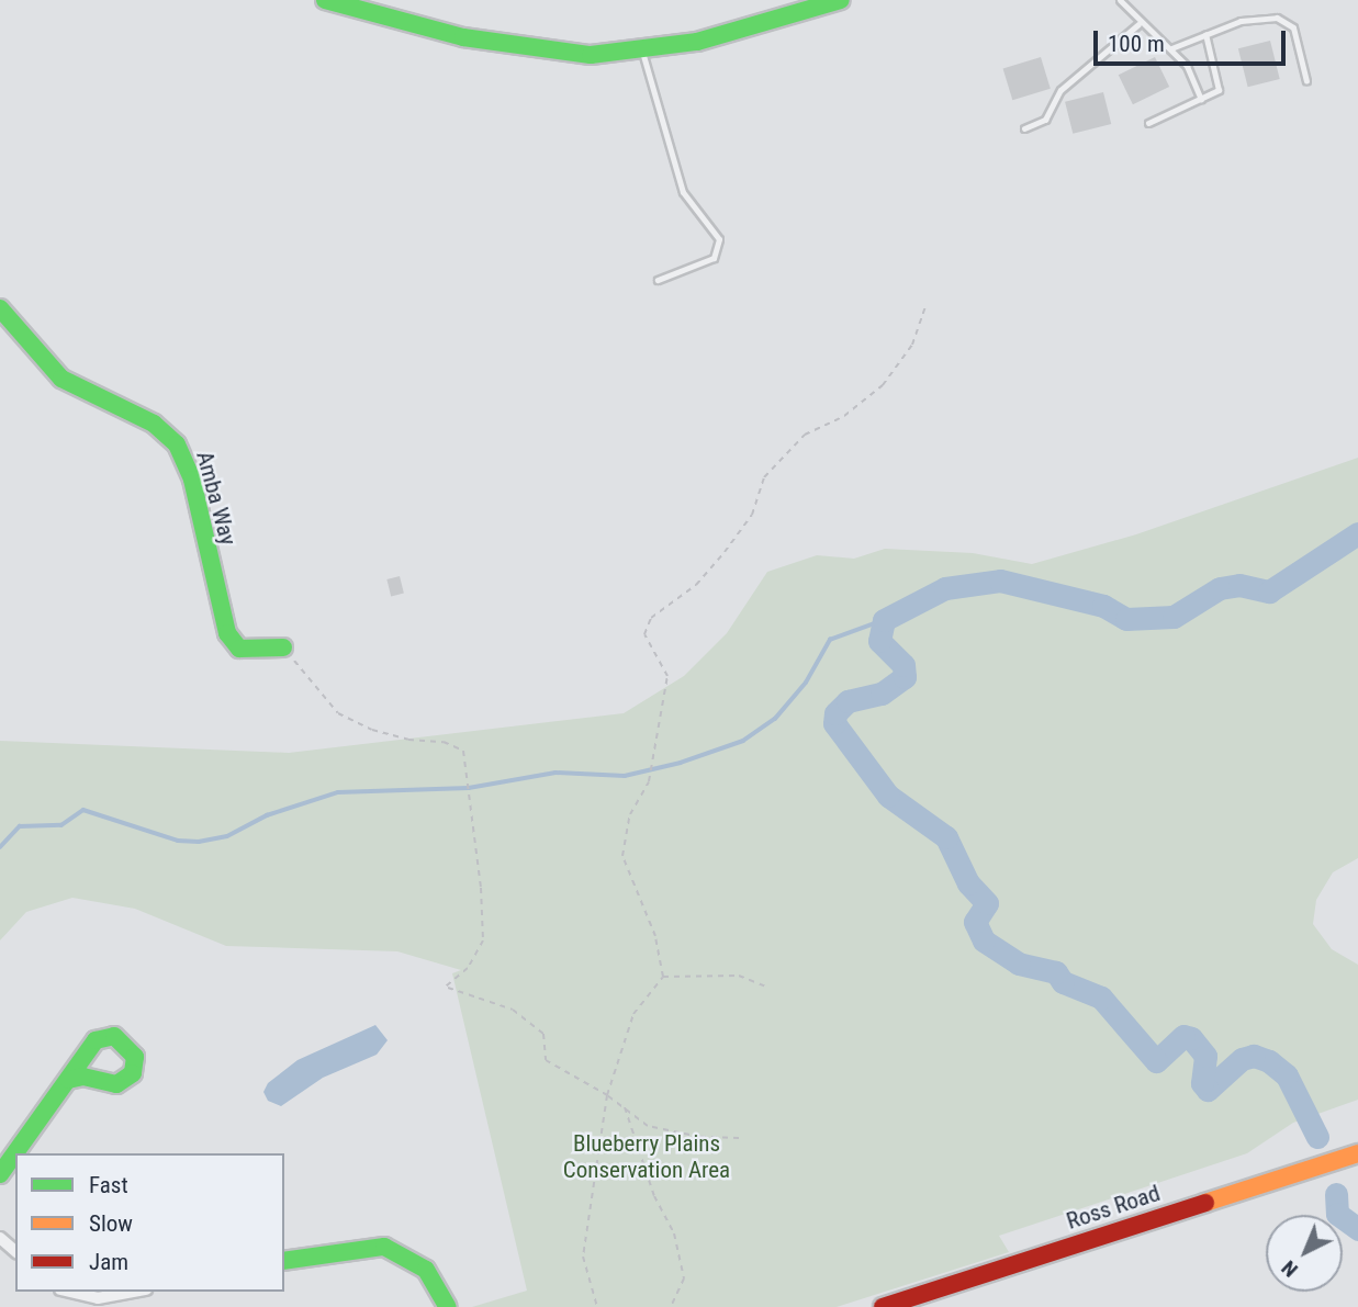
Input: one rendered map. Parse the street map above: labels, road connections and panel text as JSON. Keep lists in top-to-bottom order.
{
  "streets": {
    "street": ["Amba Way", "Ross Road"]
  },
  "parks": ["Blueberry Plains Conservation Area"],
  "legend": ["Fast", "Slow", "Jam"],
  "scale_bar": "100 m",
  "north": "bottom left"
}
